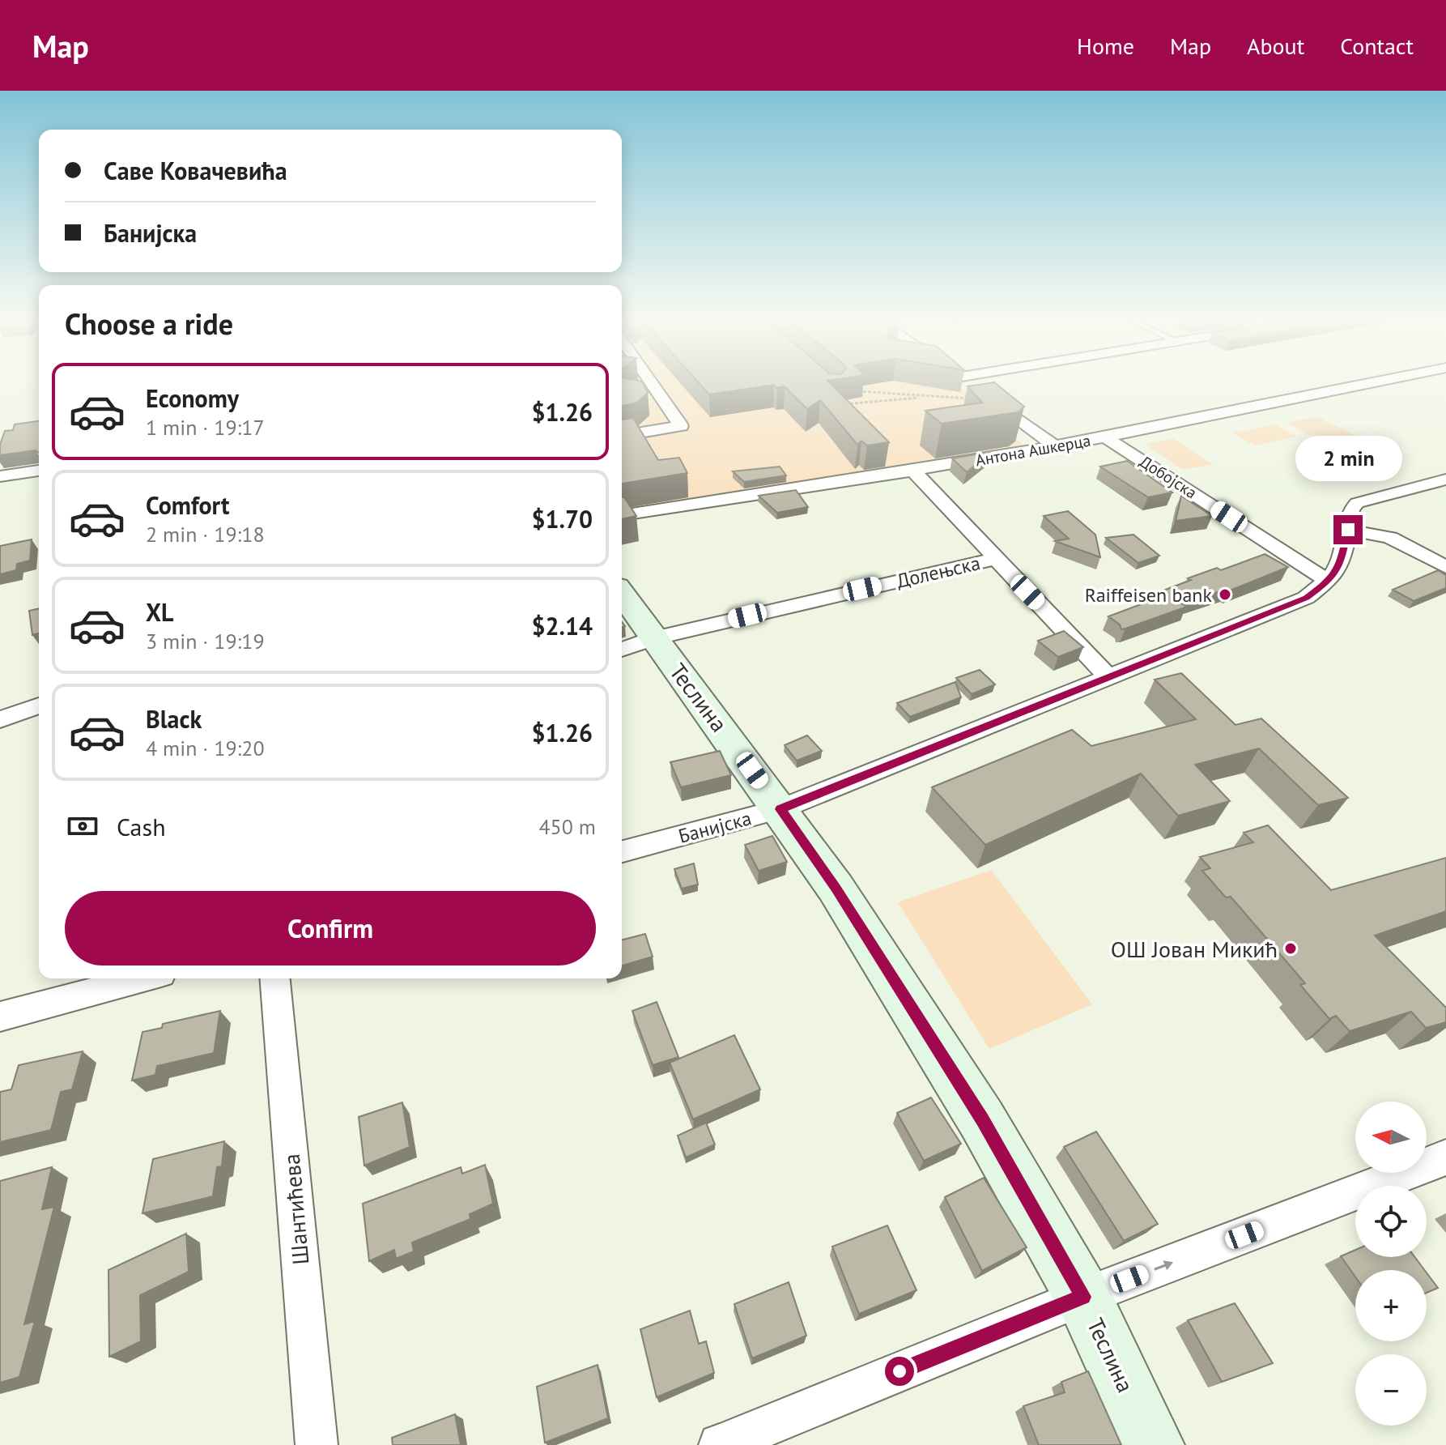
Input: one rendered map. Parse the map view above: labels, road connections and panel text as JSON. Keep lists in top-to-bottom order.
{
  "streets": {
    "street": [
      "Антона Ашкерца",
      "Добојска",
      "Долењска",
      "Теслина",
      "Банијска",
      "Шантићева"
    ]
  },
  "crossings": [
    ["Антона Ашкерца", "Добојска"],
    ["Добојска", "Банијска"],
    ["Долењска", "Теслина"],
    ["Теслина", "Банијска"]
  ],
  "places": ["Raiffeisen bank", "ОШ Јован Микић"],
  "north": "left",
  "page": {
    "header": "Map",
    "nav": [
      "Home",
      "Map",
      "About",
      "Contact"
    ],
    "banner": ["Саве Ковачевића", "Банијска"],
    "heading": "Choose a ride",
    "list": [
      {
        "name": "Economy",
        "note": "1 min · 19:17",
        "value": "$1.26"
      },
      {
        "name": "Comfort",
        "note": "2 min · 19:18",
        "value": "$1.70"
      },
      {
        "name": "XL",
        "note": "3 min · 19:19",
        "value": "$2.14"
      },
      {
        "name": "Black",
        "note": "4 min · 19:20",
        "value": "$1.26"
      }
    ],
    "bubble": "2 min",
    "pay": ["Cash", "450 m"],
    "buttons": "Confirm",
    "map_buttons": ["+", "−"]
  }
}
